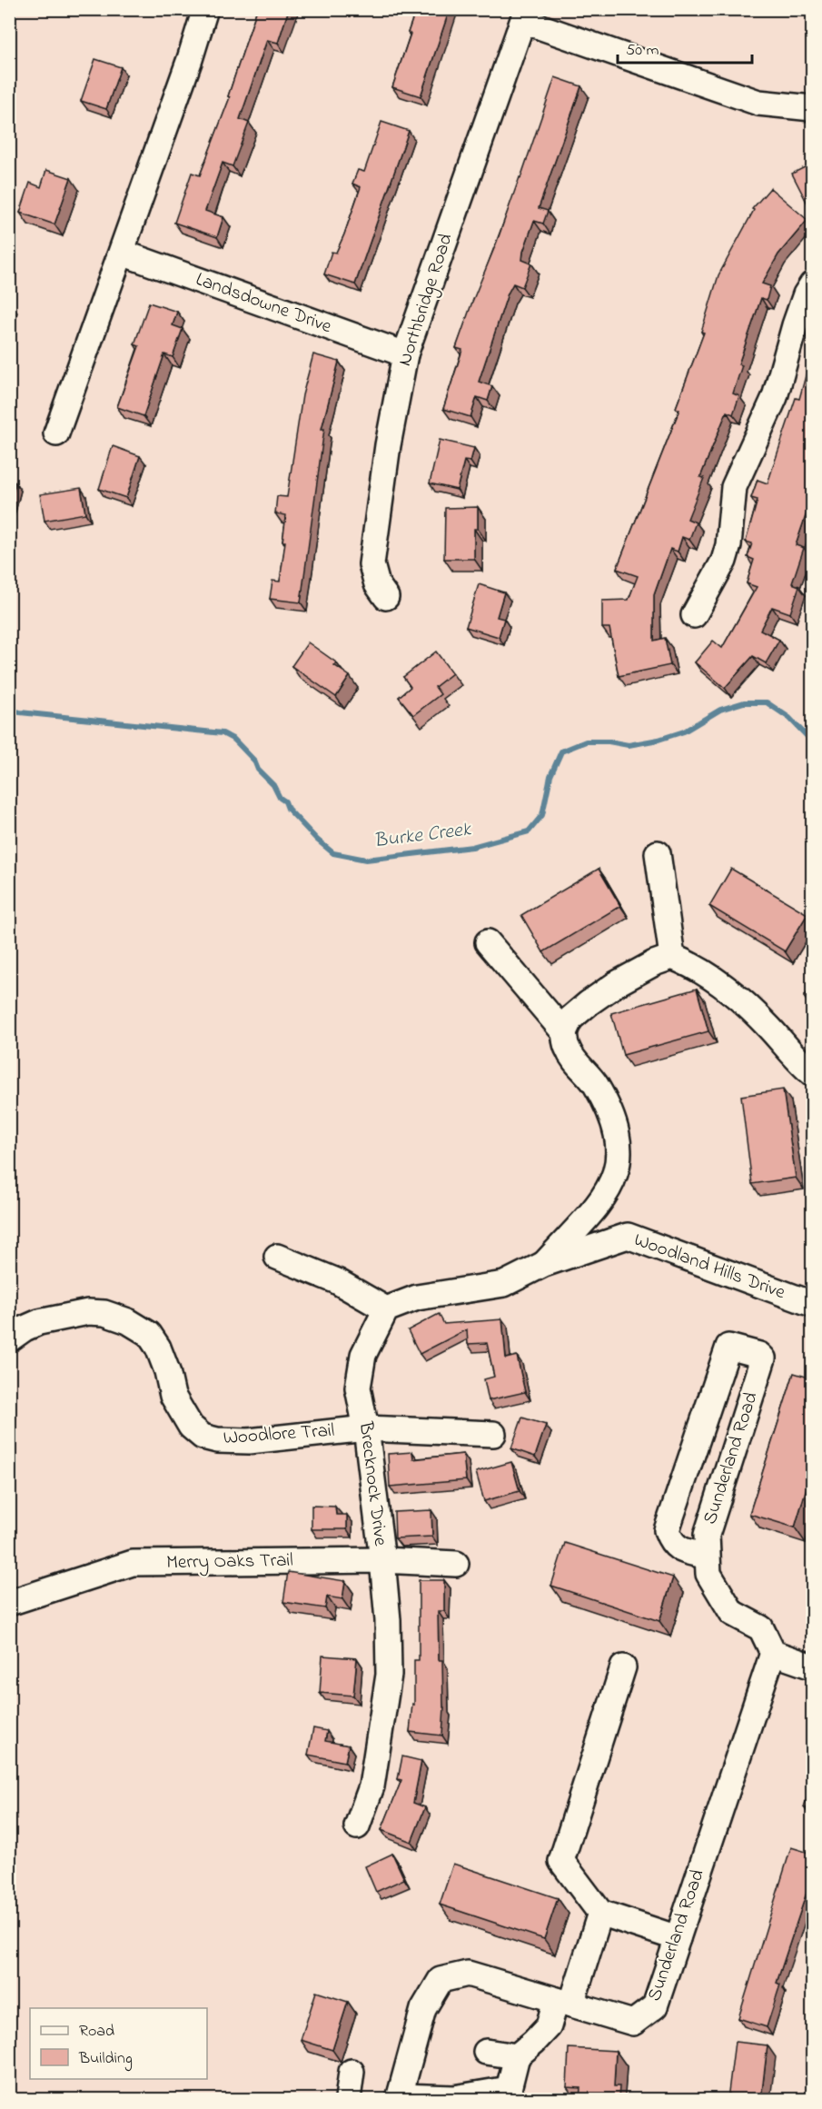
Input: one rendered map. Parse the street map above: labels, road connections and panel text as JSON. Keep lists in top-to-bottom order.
{
  "streets": {
    "street": [
      "Northbridge Road",
      "Landsdowne Drive",
      "Woodland Hills Drive",
      "Woodlore Trail",
      "Sunderland Road",
      "Brecknock Drive",
      "Merry Oaks Trail"
    ]
  },
  "crossings": [
    ["Northbridge Road", "Landsdowne Drive"],
    ["Woodlore Trail", "Brecknock Drive"],
    ["Brecknock Drive", "Merry Oaks Trail"]
  ],
  "water": ["Burke Creek"],
  "legend": ["Road", "Building"],
  "scale_bar": "50 m"
}
